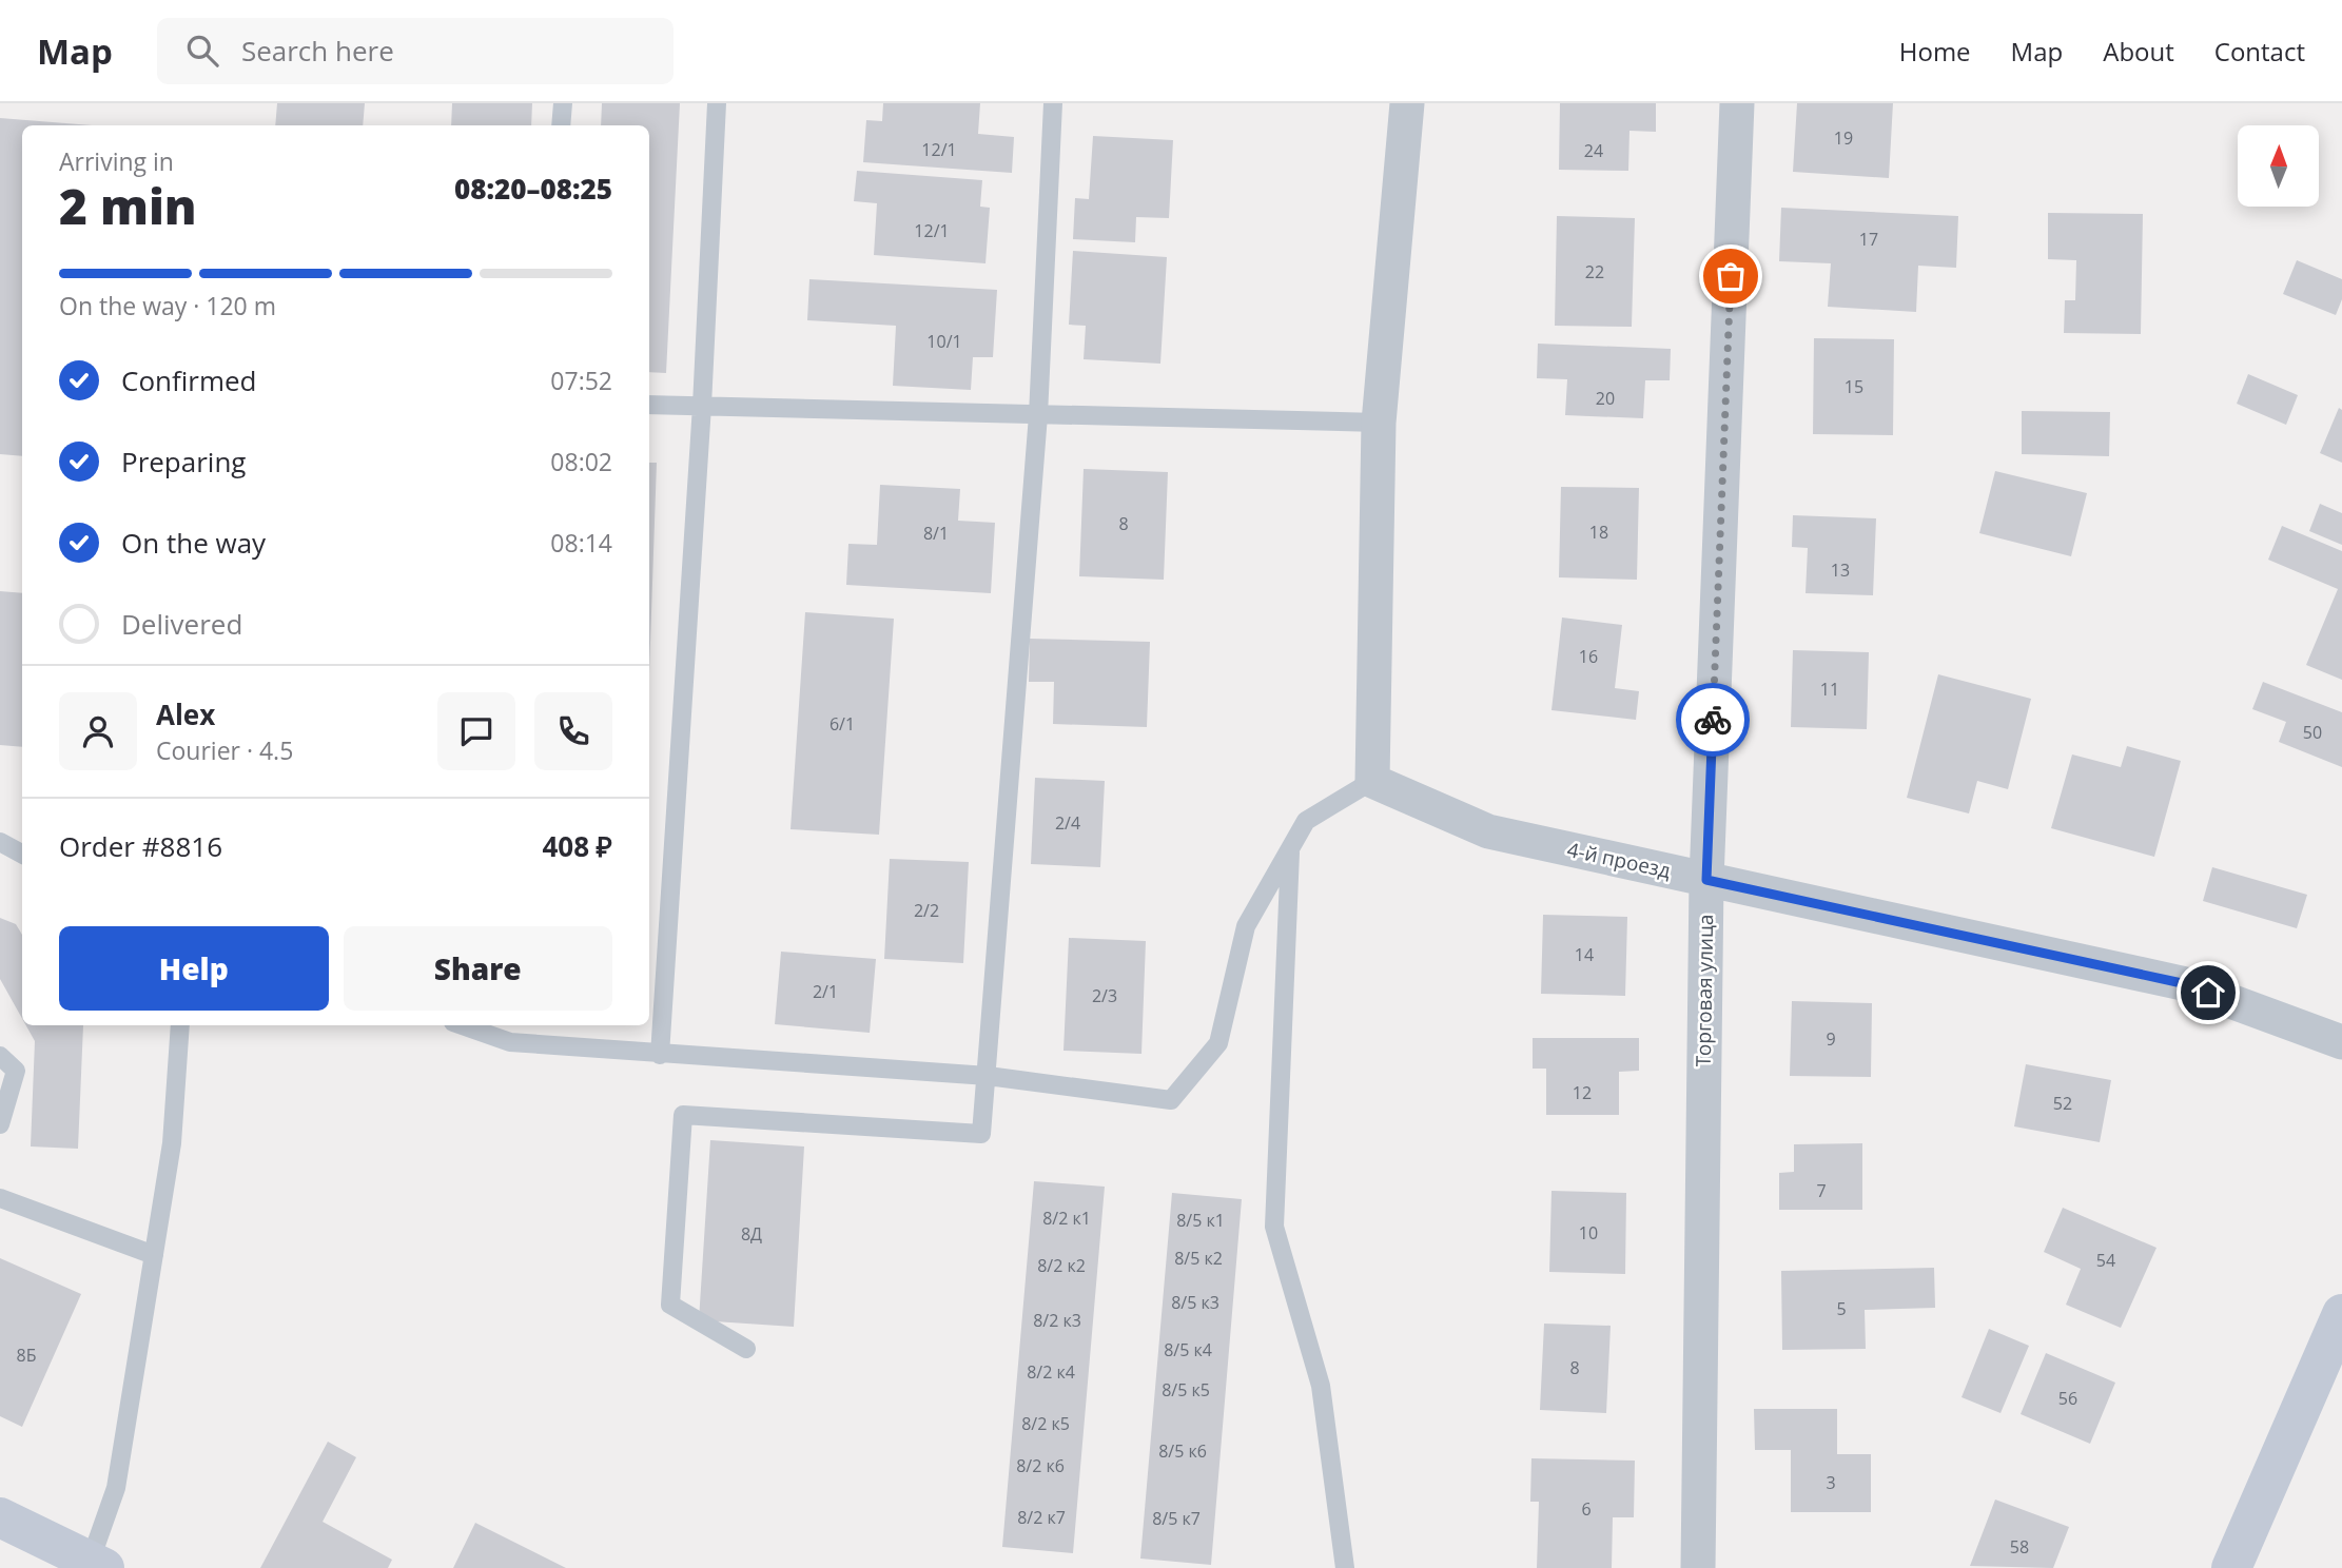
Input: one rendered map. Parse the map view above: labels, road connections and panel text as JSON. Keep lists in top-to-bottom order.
{
  "streets": {
    "street": ["4-й проезд", "Торговая улица"]
  },
  "crossings": [
    ["4-й проезд", "Торговая улица"]
  ],
  "house_numbers": [
    "19",
    "12/1",
    "24",
    "12/1",
    "17",
    "22",
    "10/1",
    "15",
    "20",
    "8",
    "18",
    "8/1",
    "13",
    "16",
    "11",
    "6/1",
    "50",
    "2/4",
    "2/2",
    "14",
    "2/1",
    "2/3",
    "9",
    "12",
    "52",
    "7",
    "8/2 к1",
    "8/5 к1",
    "10",
    "8Д",
    "8/5 к2",
    "54",
    "8/2 к2",
    "8/5 к3",
    "5",
    "8/2 к3",
    "8/5 к4",
    "8Б",
    "8",
    "8/2 к4",
    "8/5 к5",
    "56",
    "8/2 к5",
    "8/5 к6",
    "8/2 к6",
    "3",
    "6",
    "8/2 к7",
    "8/5 к7",
    "58"
  ],
  "north": "top",
  "page": {
    "header": "Map",
    "search": "Search here",
    "nav": [
      "Home",
      "Map",
      "About",
      "Contact"
    ],
    "heading": ["2 min", "Arriving in", "08:20–08:25"],
    "panel": [
      "Alex",
      "Courier · 4.5",
      "Order #8816",
      "408 ₽"
    ],
    "bar": "On the way · 120 m",
    "list": [
      ["Confirmed", "07:52"],
      ["Preparing", "08:02"],
      ["On the way", "08:14"],
      "Delivered"
    ],
    "buttons": ["Help", "Share"]
  }
}
